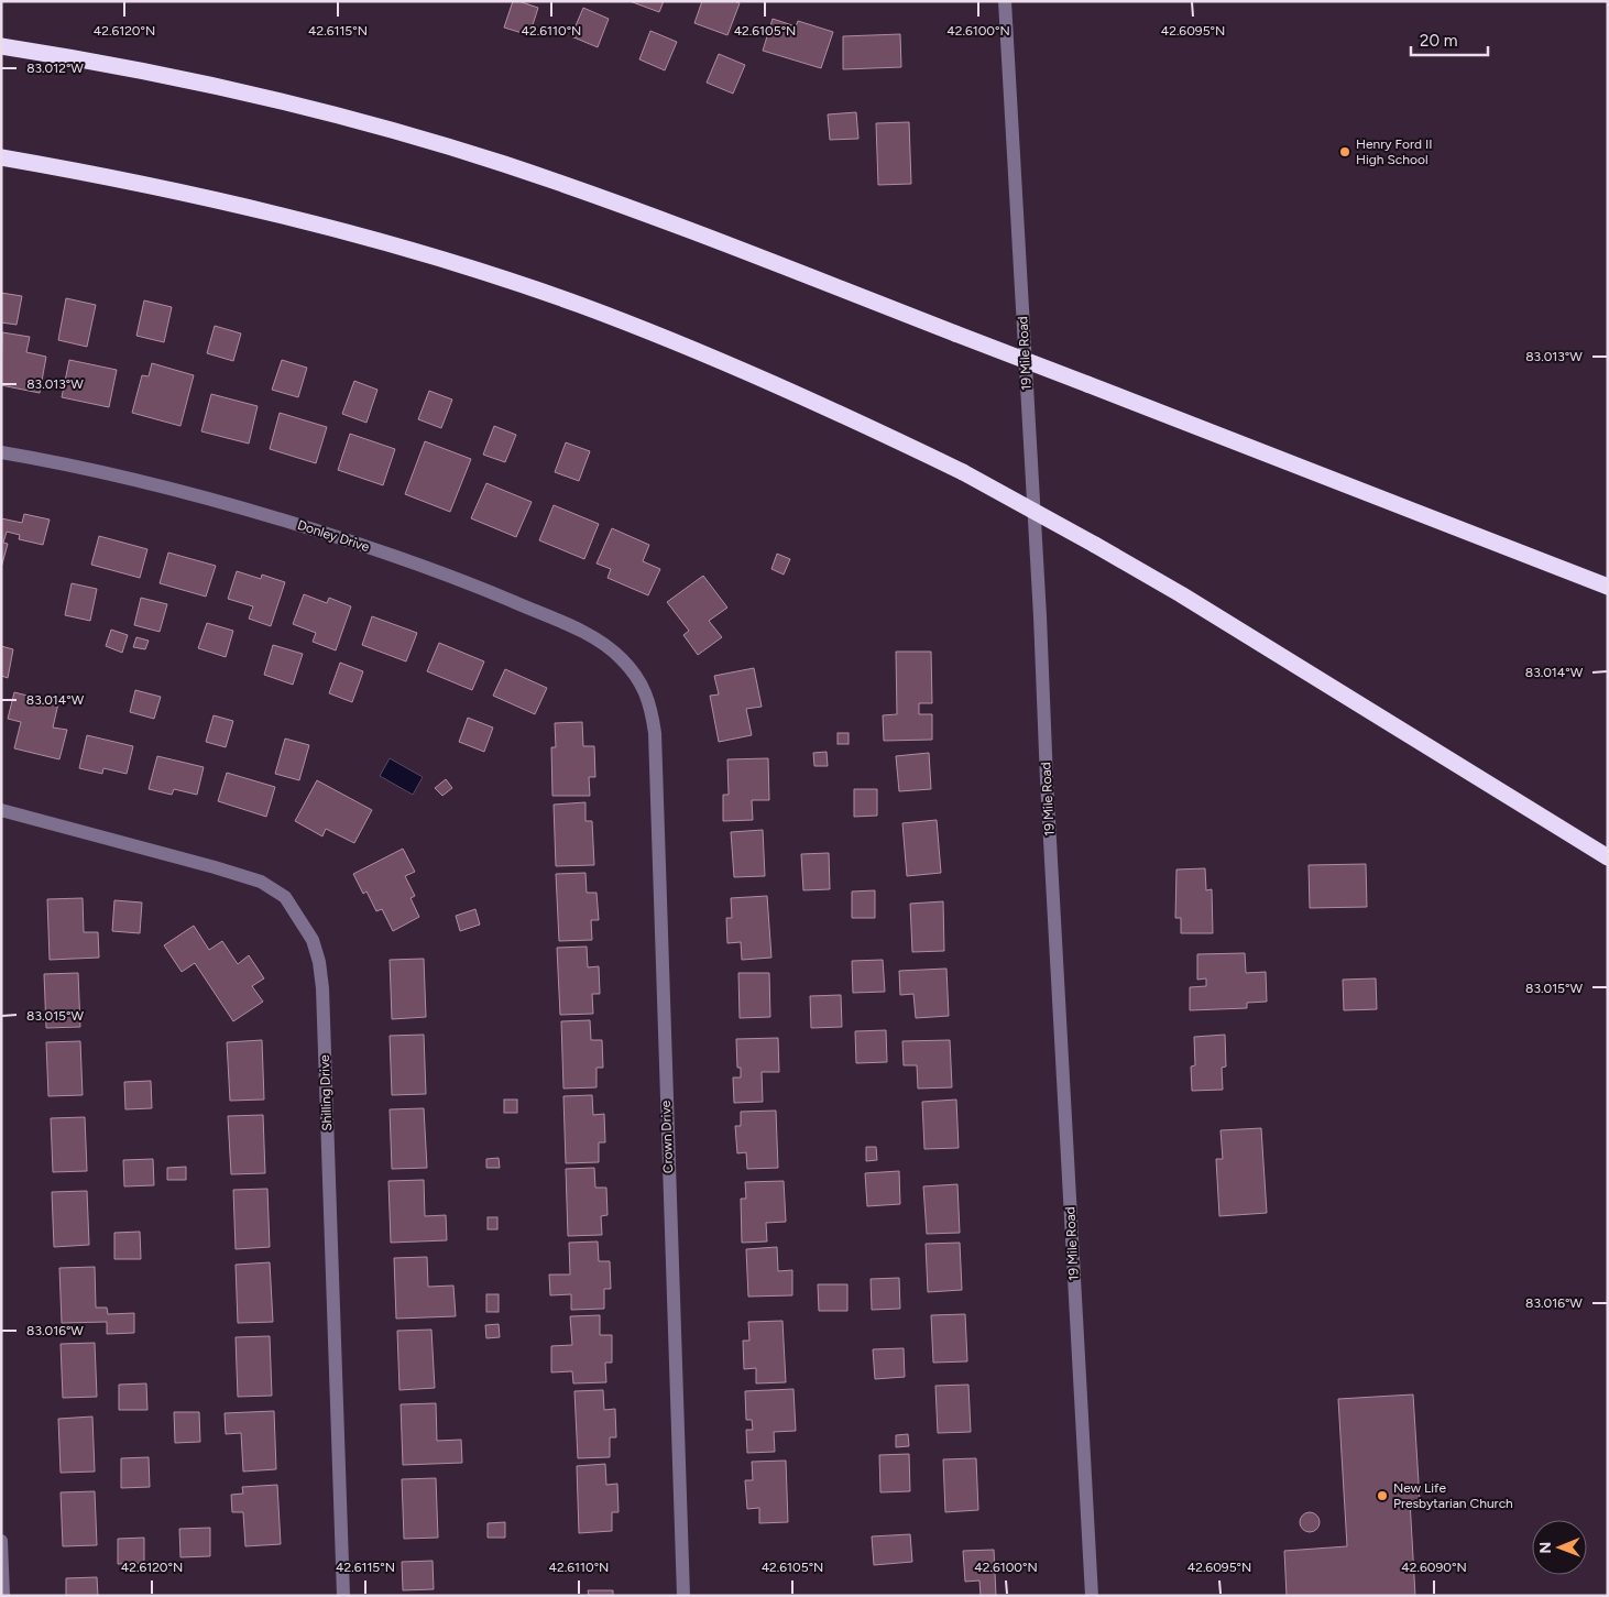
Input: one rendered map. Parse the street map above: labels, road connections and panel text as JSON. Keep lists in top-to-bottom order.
{
  "streets": {
    "street": [
      "19 Mile Road",
      "Donley Drive",
      "Shilling Drive",
      "Crown Drive"
    ]
  },
  "crossings": [
    ["Donley Drive", "Crown Drive"]
  ],
  "places": ["Henry Ford II High School", "New Life Presbytarian Church"],
  "scale_bar": "20 m",
  "north": "left",
  "coordinates": [
    "42.6120°N",
    "42.6115°N",
    "42.6110°N",
    "42.6105°N",
    "42.6100°N",
    "42.6095°N",
    "83.012°W",
    "83.013°W",
    "83.014°W",
    "83.015°W",
    "83.016°W",
    "42.6090°N"
  ]
}
